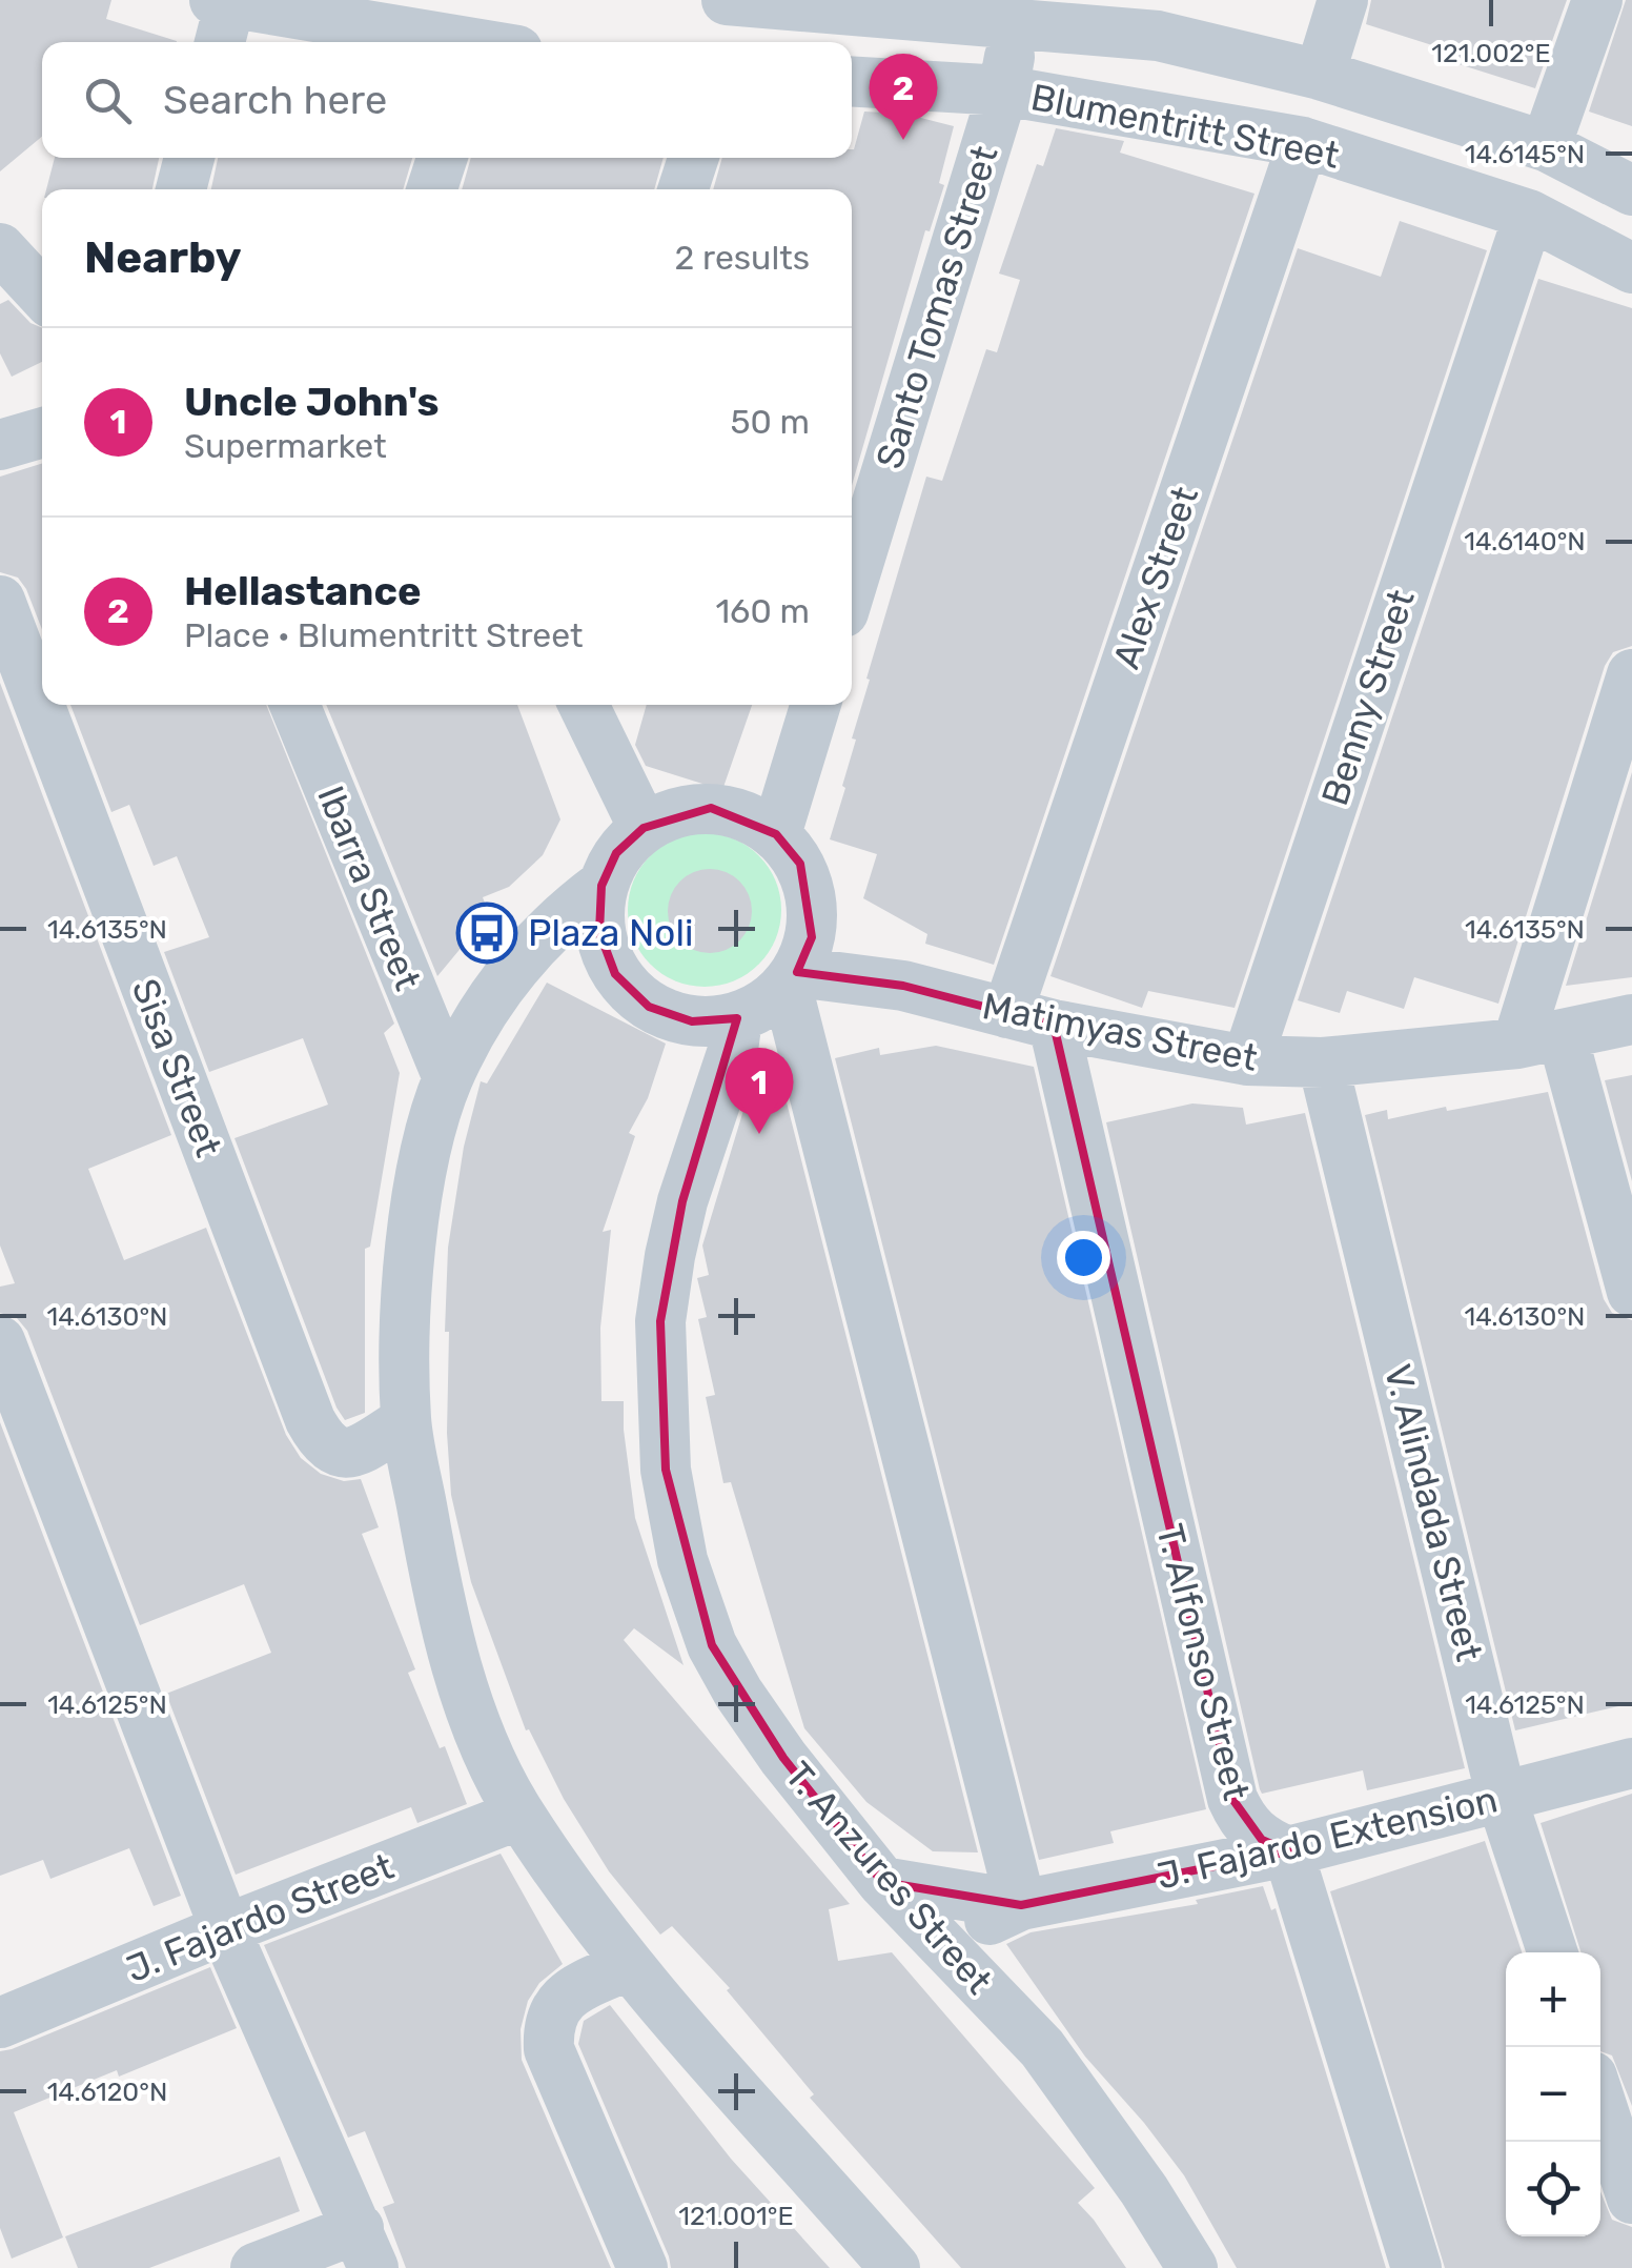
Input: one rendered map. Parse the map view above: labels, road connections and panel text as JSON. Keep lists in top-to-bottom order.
{
  "streets": {
    "street": [
      "Blumentritt Street",
      "Santo Tomas Street",
      "Alex Street",
      "Benny Street",
      "Ibarra Street",
      "Matimyas Street",
      "Sisa Street",
      "V. Alindada Street",
      "T. Alfonso Street",
      "J. Fajardo Extension",
      "T. Anzures Street",
      "J. Fajardo Street"
    ]
  },
  "crossings": [
    ["Blumentritt Street", "Santo Tomas Street"],
    ["Blumentritt Street", "Alex Street"],
    ["Blumentritt Street", "Benny Street"],
    ["Alex Street", "Matimyas Street"],
    ["Alex Street", "T. Alfonso Street"],
    ["Benny Street", "Matimyas Street"],
    ["Matimyas Street", "V. Alindada Street"],
    ["Matimyas Street", "T. Alfonso Street"],
    ["Matimyas Street", "T. Anzures Street"],
    ["V. Alindada Street", "J. Fajardo Extension"],
    ["T. Alfonso Street", "J. Fajardo Extension"],
    ["J. Fajardo Extension", "T. Anzures Street"]
  ],
  "places": {
    "bus stop": ["Plaza Noli"]
  },
  "page": {
    "search": "Search here",
    "pins": ["2", "1"],
    "heading": ["Nearby", "2 results"],
    "list": [
      {
        "mark": "1",
        "name": "Uncle John's",
        "note": "Supermarket",
        "value": "50 m"
      },
      {
        "mark": "2",
        "name": "Hellastance",
        "note": "Place · Blumentritt Street",
        "value": "160 m"
      }
    ],
    "map_buttons": ["+", "−"]
  },
  "coordinates": [
    "121.002°E",
    "14.6145°N",
    "14.6140°N",
    "14.6135°N",
    "14.6130°N",
    "14.6125°N",
    "14.6120°N",
    "121.001°E"
  ]
}
